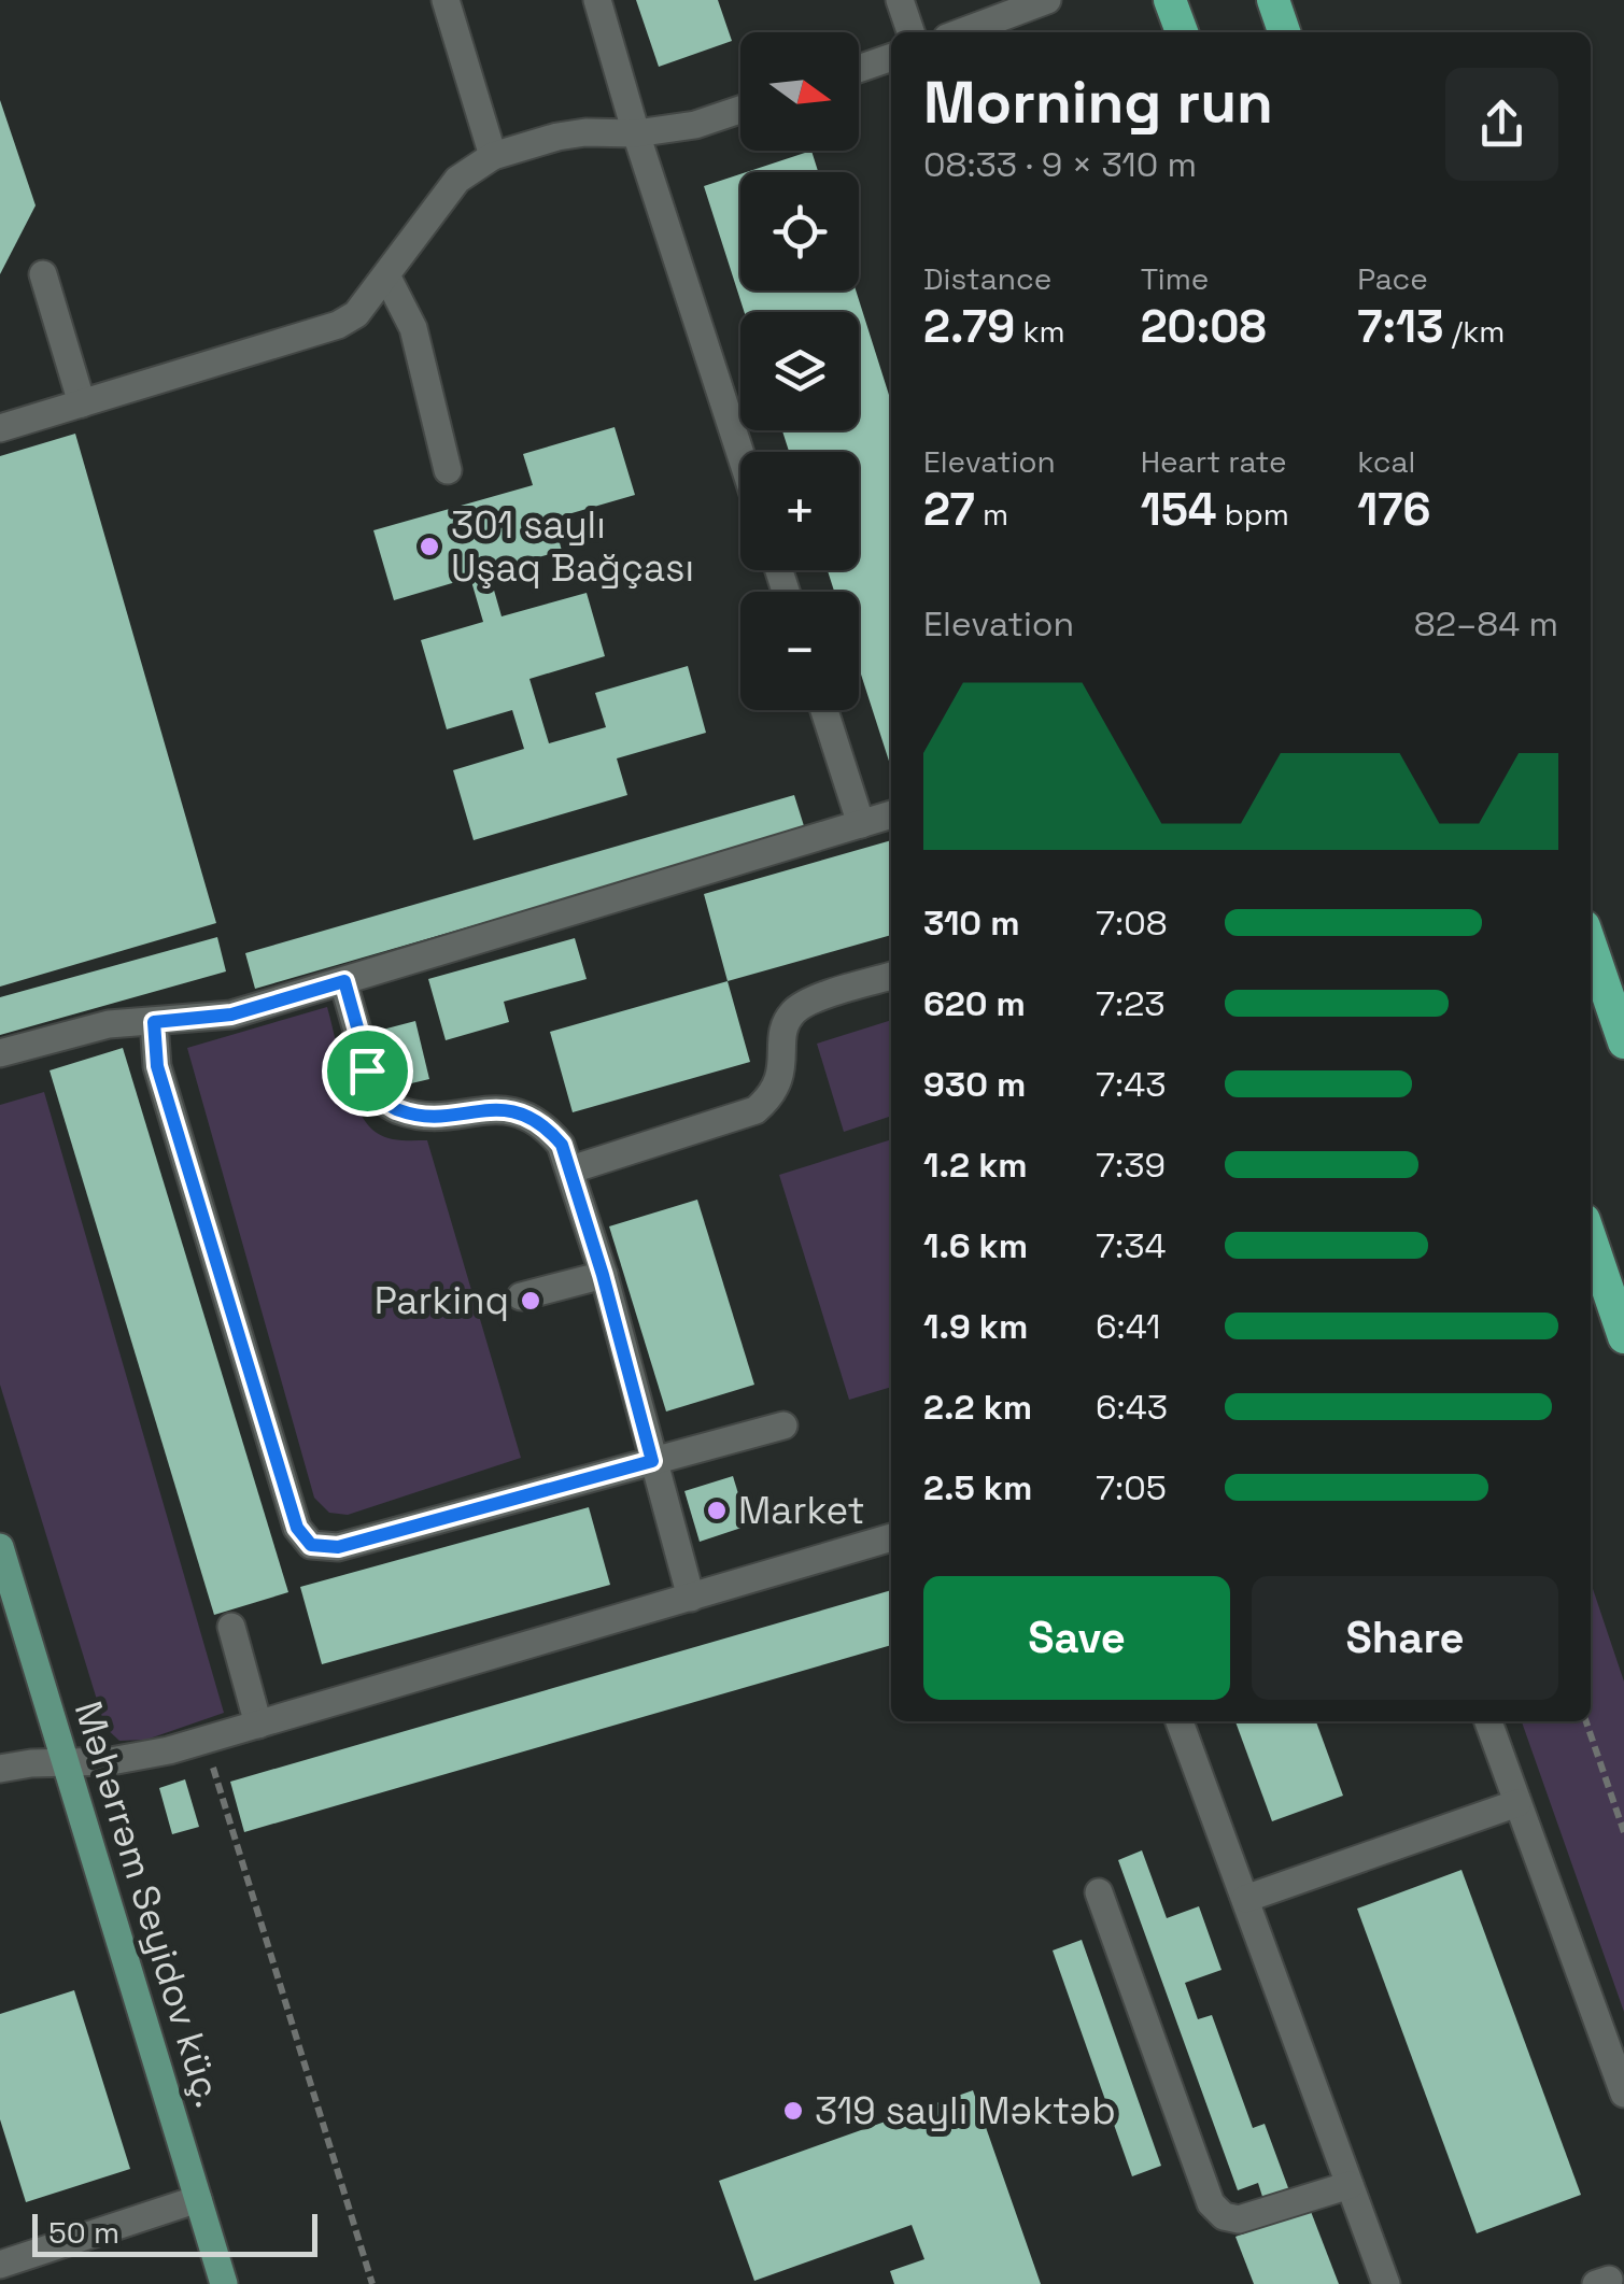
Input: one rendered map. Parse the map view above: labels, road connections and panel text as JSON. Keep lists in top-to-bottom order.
{
  "streets": {
    "main road": ["Məhərrəm Seyidov küç."]
  },
  "places": [
    "301 saylı Uşaq Bağçası",
    "Parkinq",
    "Market",
    "319 saylı Məktəb"
  ],
  "scale_bar": "50 m",
  "north": "right",
  "page": {
    "map_buttons": ["+", "−"],
    "heading": ["Morning run", "08:33 · 9 × 310 m"],
    "stats": [
      ["Distance", "2.79 km"],
      ["Time", "20:08"],
      ["Pace", "7:13 /km"],
      ["Elevation", "27 m"],
      ["Heart rate", "154 bpm"],
      ["kcal", "176"]
    ],
    "chart": ["Elevation", "82–84 m"],
    "list": [
      {
        "name": "310 m",
        "note": "7:08"
      },
      {
        "name": "620 m",
        "note": "7:23"
      },
      {
        "name": "930 m",
        "note": "7:43"
      },
      {
        "name": "1.2 km",
        "note": "7:39"
      },
      {
        "name": "1.6 km",
        "note": "7:34"
      },
      {
        "name": "1.9 km",
        "note": "6:41"
      },
      {
        "name": "2.2 km",
        "note": "6:43"
      },
      {
        "name": "2.5 km",
        "note": "7:05"
      }
    ],
    "buttons": ["Save", "Share"],
    "scale": "50 m"
  }
}
